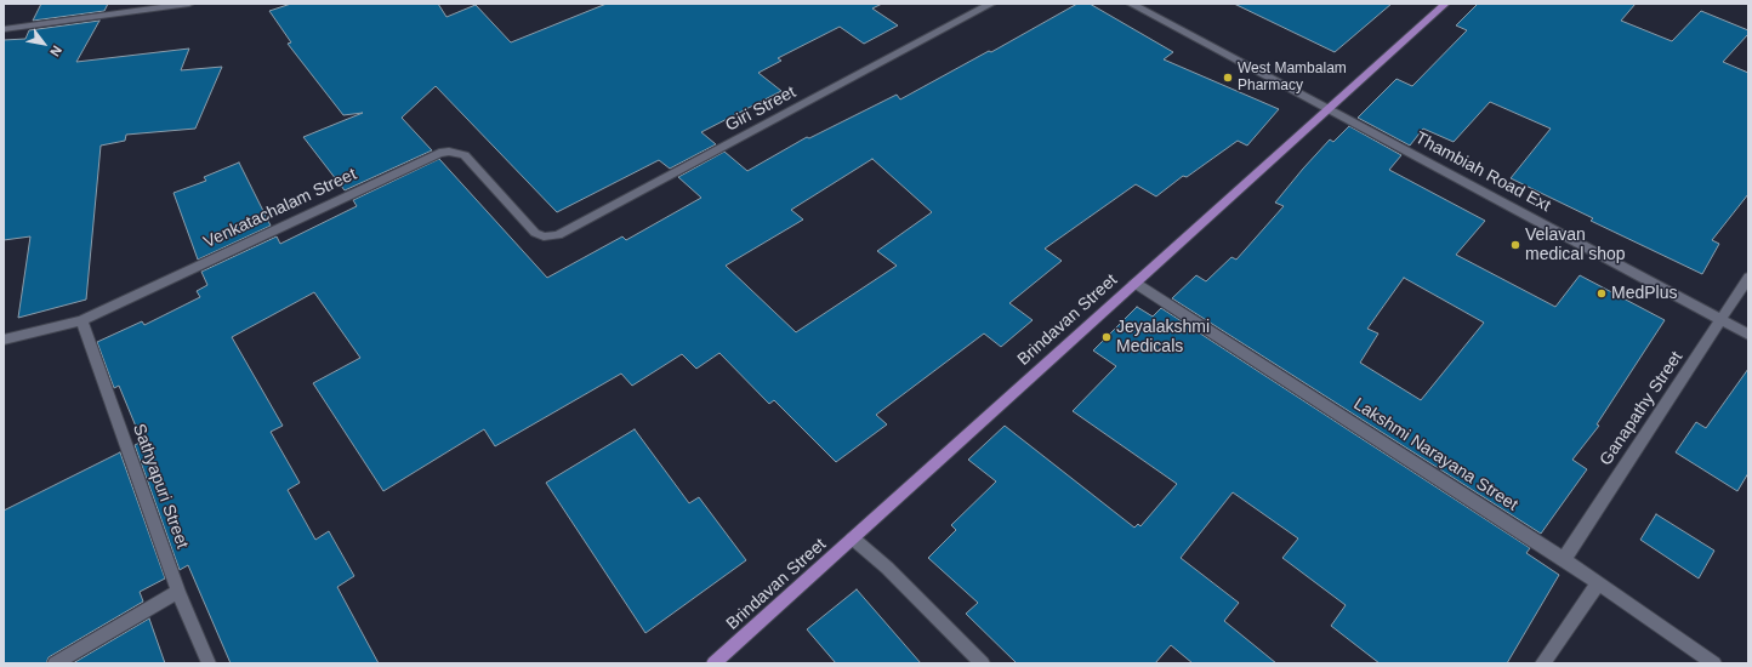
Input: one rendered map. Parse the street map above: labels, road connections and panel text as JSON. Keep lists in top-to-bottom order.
{
  "streets": {
    "main road": ["Brindavan Street"],
    "street": [
      "Giri Street",
      "Thambiah Road Ext",
      "Venkatachalam Street",
      "Ganapathy Street",
      "Lakshmi Narayana Street",
      "Sathyapuri Street"
    ]
  },
  "crossings": [
    ["Giri Street", "Venkatachalam Street"],
    ["Thambiah Road Ext", "Brindavan Street"],
    ["Thambiah Road Ext", "Ganapathy Street"],
    ["Venkatachalam Street", "Sathyapuri Street"],
    ["Brindavan Street", "Lakshmi Narayana Street"],
    ["Ganapathy Street", "Lakshmi Narayana Street"]
  ],
  "places": [
    "West Mambalam Pharmacy",
    "Velavan medical shop",
    "MedPlus",
    "Jeyalakshmi Medicals"
  ],
  "north": "bottom right"
}
